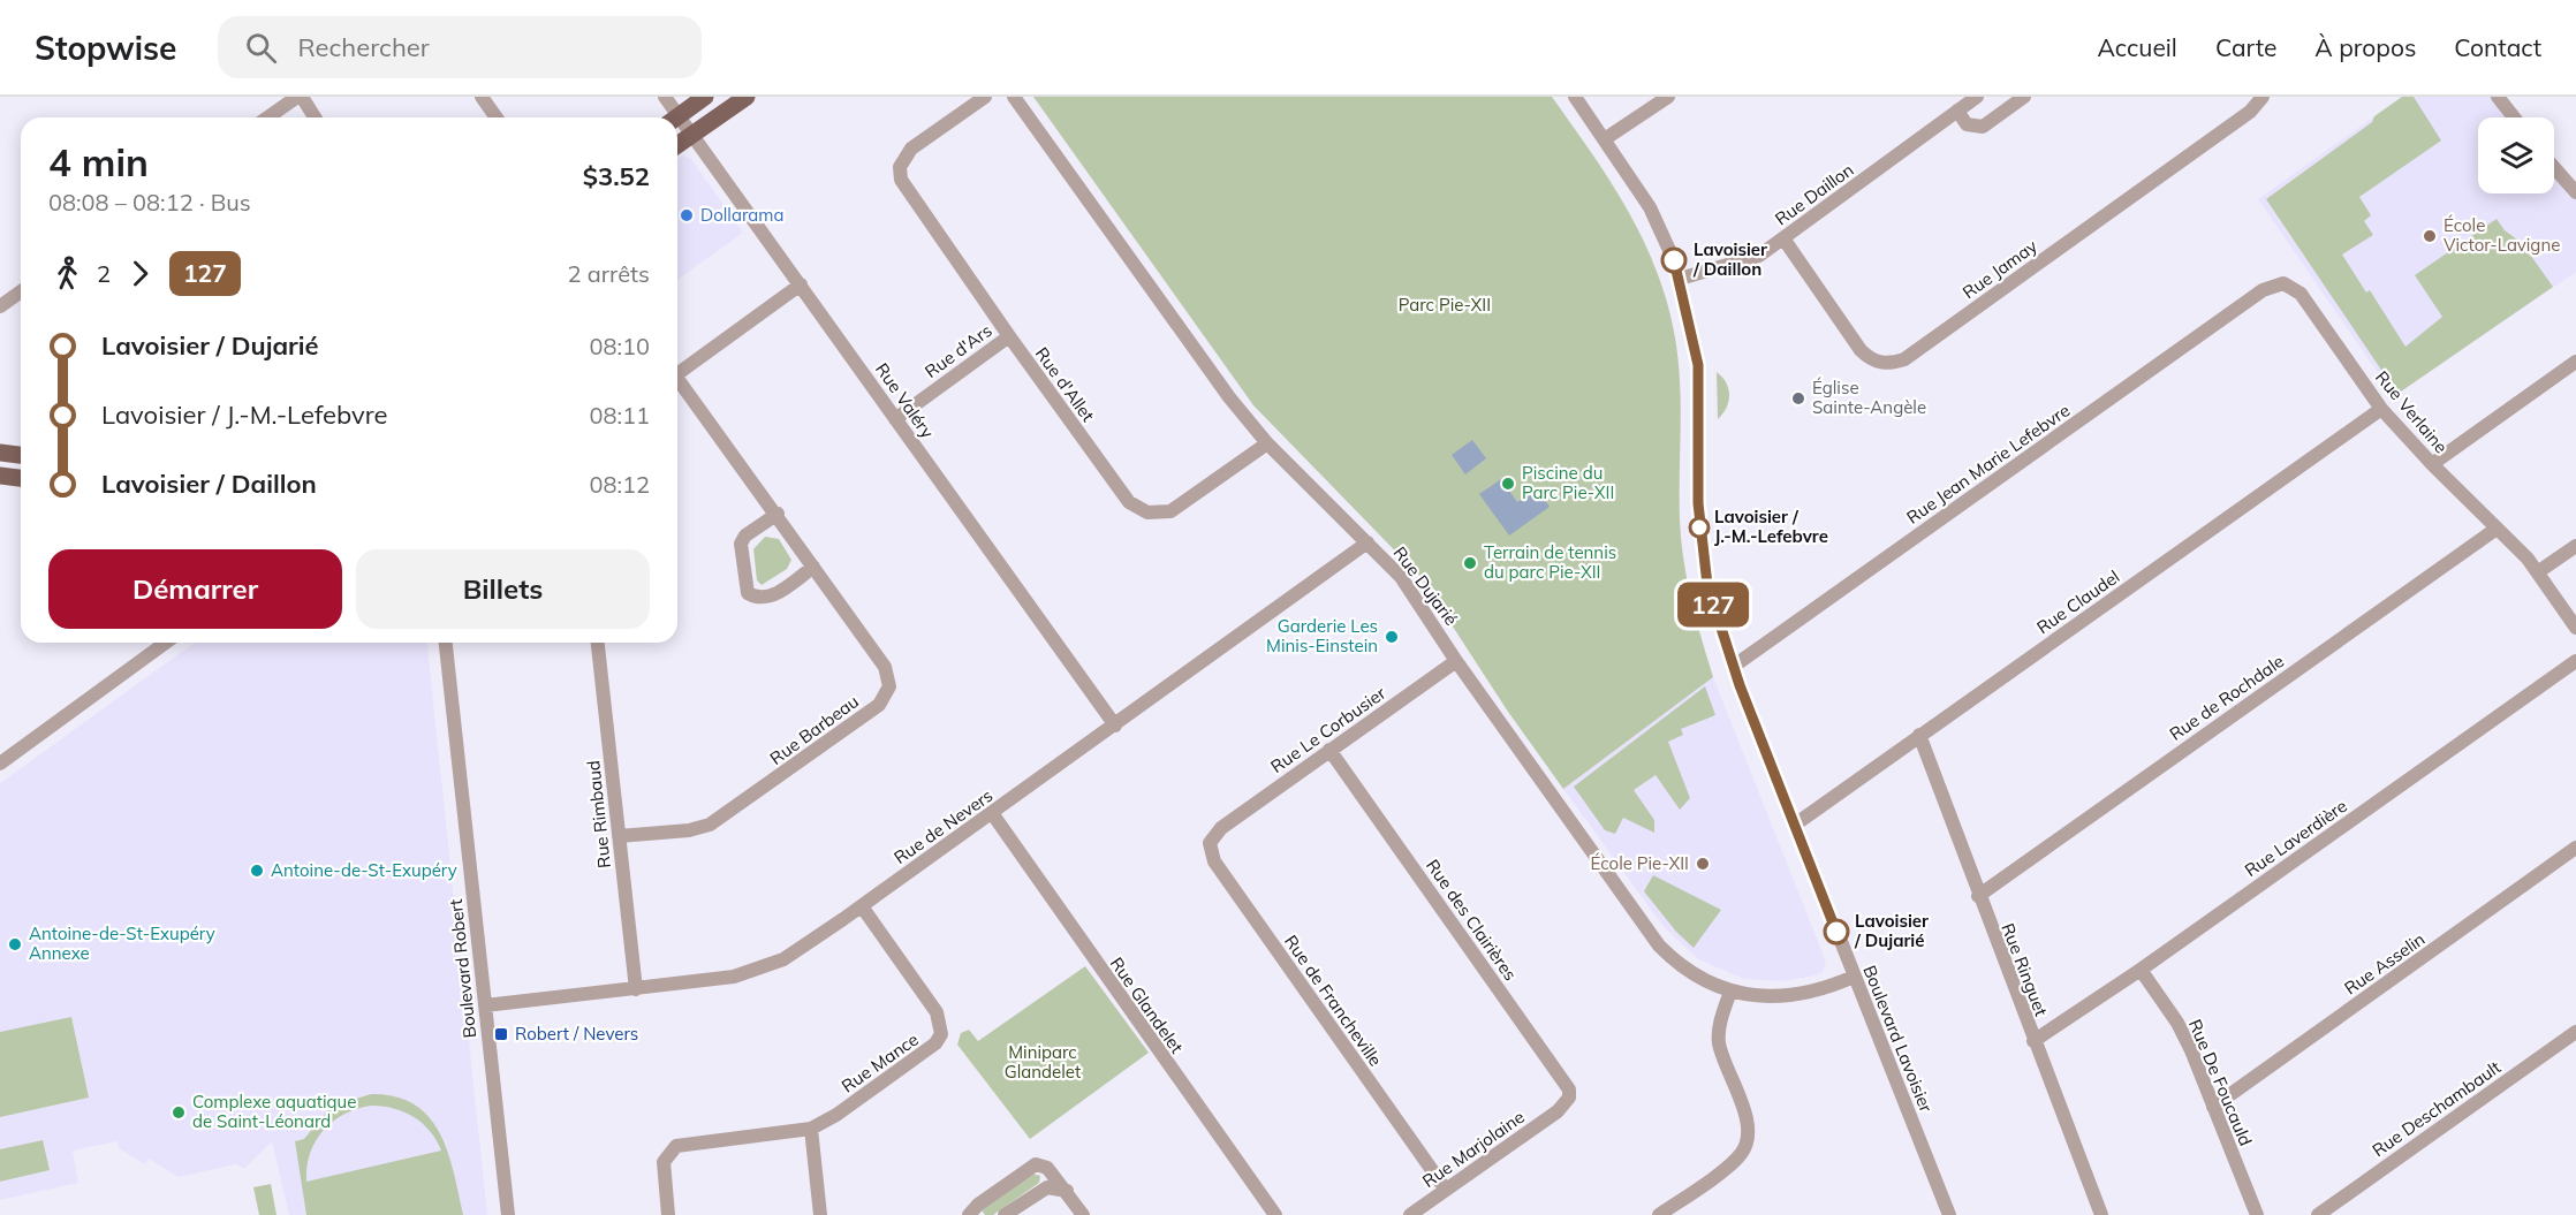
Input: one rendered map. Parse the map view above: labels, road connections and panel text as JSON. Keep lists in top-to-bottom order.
{
  "streets": {
    "street": [
      "Rue Daillon",
      "Rue Jamay",
      "Rue d'Ars",
      "Rue d'Allet",
      "Rue Valéry",
      "Rue Verlaine",
      "Rue Jean Marie Lefebvre",
      "Rue Dujarié",
      "Rue Claudel",
      "Rue de Rochdale",
      "Rue Barbeau",
      "Rue Le Corbusier",
      "Rue Rimbaud",
      "Rue de Nevers",
      "Rue Laverdière",
      "Rue des Clairières",
      "Rue Asselin",
      "Boulevard Robert",
      "Rue Ringuet",
      "Rue de Francheville",
      "Rue Glandelet",
      "Boulevard Lavoisier",
      "Rue Mance",
      "Rue De Foucauld",
      "Rue Deschambault",
      "Rue Marjolaine"
    ]
  },
  "crossings": [
    ["Rue Daillon", "Rue Jamay"],
    ["Rue Daillon", "Boulevard Lavoisier"],
    ["Rue d'Ars", "Rue d'Allet"],
    ["Rue d'Ars", "Rue Valéry"],
    ["Rue d'Allet", "Rue Dujarié"],
    ["Rue Valéry", "Rue de Nevers"],
    ["Rue Verlaine", "Rue Jean Marie Lefebvre"],
    ["Rue Verlaine", "Rue Claudel"],
    ["Rue Verlaine", "Rue de Rochdale"],
    ["Rue Jean Marie Lefebvre", "Boulevard Lavoisier"],
    ["Rue Dujarié", "Rue Le Corbusier"],
    ["Rue Dujarié", "Rue de Nevers"],
    ["Rue Dujarié", "Boulevard Lavoisier"],
    ["Rue Claudel", "Rue Ringuet"],
    ["Rue Claudel", "Boulevard Lavoisier"],
    ["Rue de Rochdale", "Rue Ringuet"],
    ["Rue Barbeau", "Rue Rimbaud"],
    ["Rue Le Corbusier", "Rue des Clairières"],
    ["Rue Le Corbusier", "Rue de Francheville"],
    ["Rue Rimbaud", "Rue de Nevers"],
    ["Rue de Nevers", "Boulevard Robert"],
    ["Rue de Nevers", "Rue Glandelet"],
    ["Rue de Nevers", "Rue Mance"],
    ["Rue Laverdière", "Rue Ringuet"],
    ["Rue Laverdière", "Rue De Foucauld"],
    ["Rue des Clairières", "Rue Marjolaine"],
    ["Rue Asselin", "Rue De Foucauld"],
    ["Rue de Francheville", "Rue Marjolaine"]
  ],
  "parks": ["Parc Pie-XII", "Miniparc Glandelet"],
  "places": {
    "other": [
      "Dollarama",
      "École Victor-Lavigne",
      "Lavoisier / Daillon",
      "Église Sainte-Angèle",
      "Piscine du Parc Pie-XII",
      "Lavoisier / J.-M.-Lefebvre",
      "Terrain de tennis du parc Pie-XII",
      "Garderie Les Minis-Einstein",
      "École Pie-XII",
      "Antoine-de-St-Exupéry",
      "Lavoisier / Dujarié",
      "Antoine-de-St-Exupéry Annexe",
      "Complexe aquatique de Saint-Léonard"
    ],
    "transit": ["Robert / Nevers"]
  },
  "lines": ["bus line 127"],
  "page": {
    "header": "Stopwise",
    "search": "Rechercher",
    "nav": [
      "Accueil",
      "Carte",
      "À propos",
      "Contact"
    ],
    "on_map": "127",
    "heading": ["4 min", "08:08 – 08:12 · Bus", "$3.52"],
    "legs": ["2", "127", "2 arrêts"],
    "list": [
      {
        "name": "Lavoisier / Dujarié",
        "value": "08:10"
      },
      {
        "name": "Lavoisier / J.-M.-Lefebvre",
        "value": "08:11"
      },
      {
        "name": "Lavoisier / Daillon",
        "value": "08:12"
      }
    ],
    "buttons": ["Démarrer", "Billets"]
  }
}
